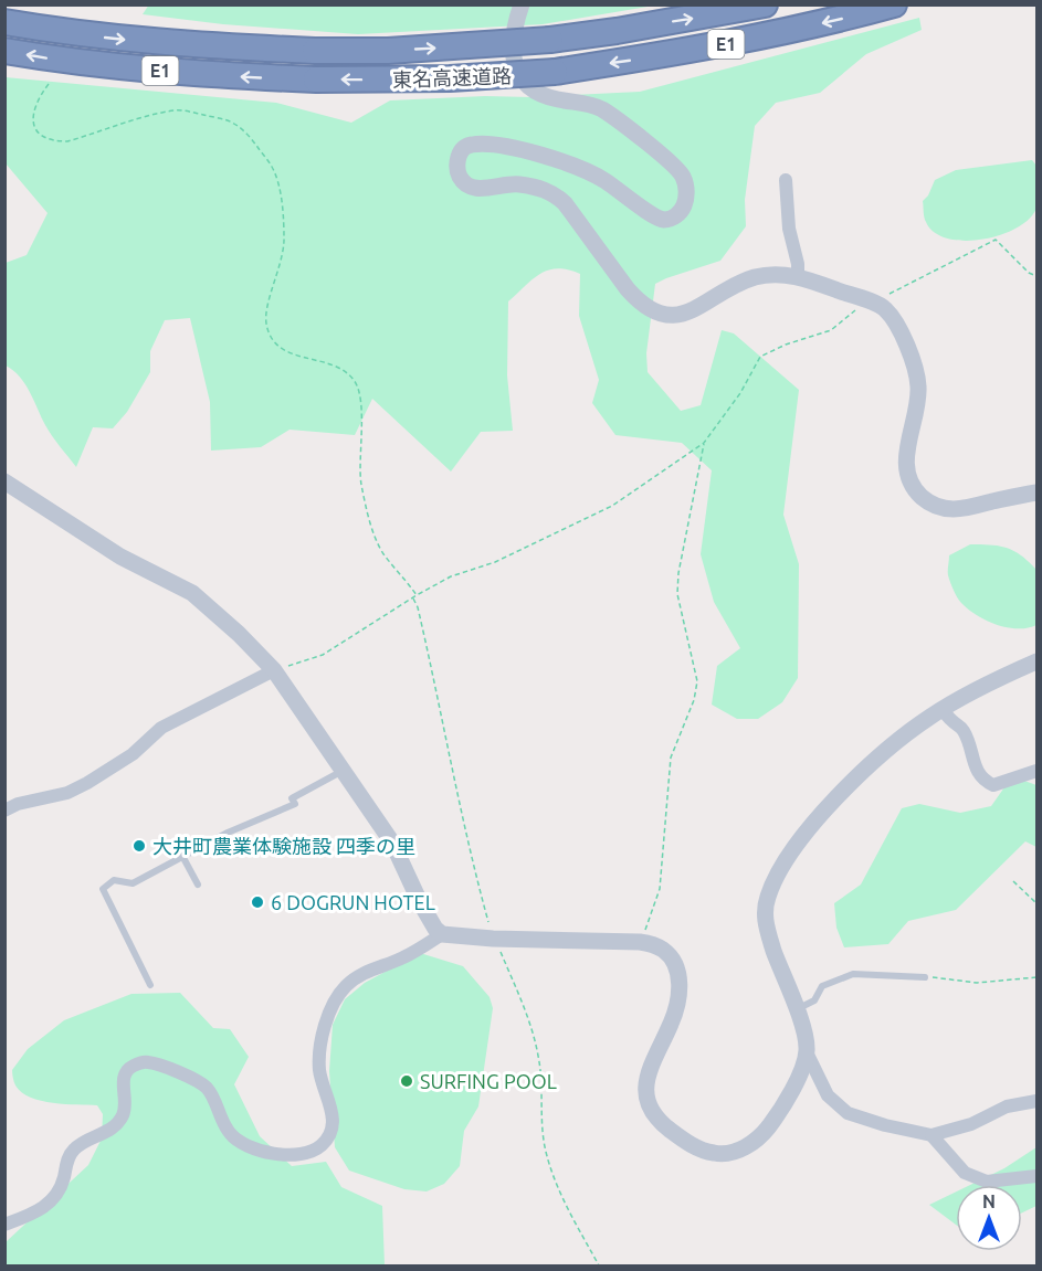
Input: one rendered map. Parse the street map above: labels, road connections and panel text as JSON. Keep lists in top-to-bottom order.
{
  "streets": {
    "highway": ["E1", "東名高速道路"]
  },
  "places": ["大井町農業体験施設 四季の里", "6 DOGRUN HOTEL", "SURFING POOL"],
  "north": "top"
}
